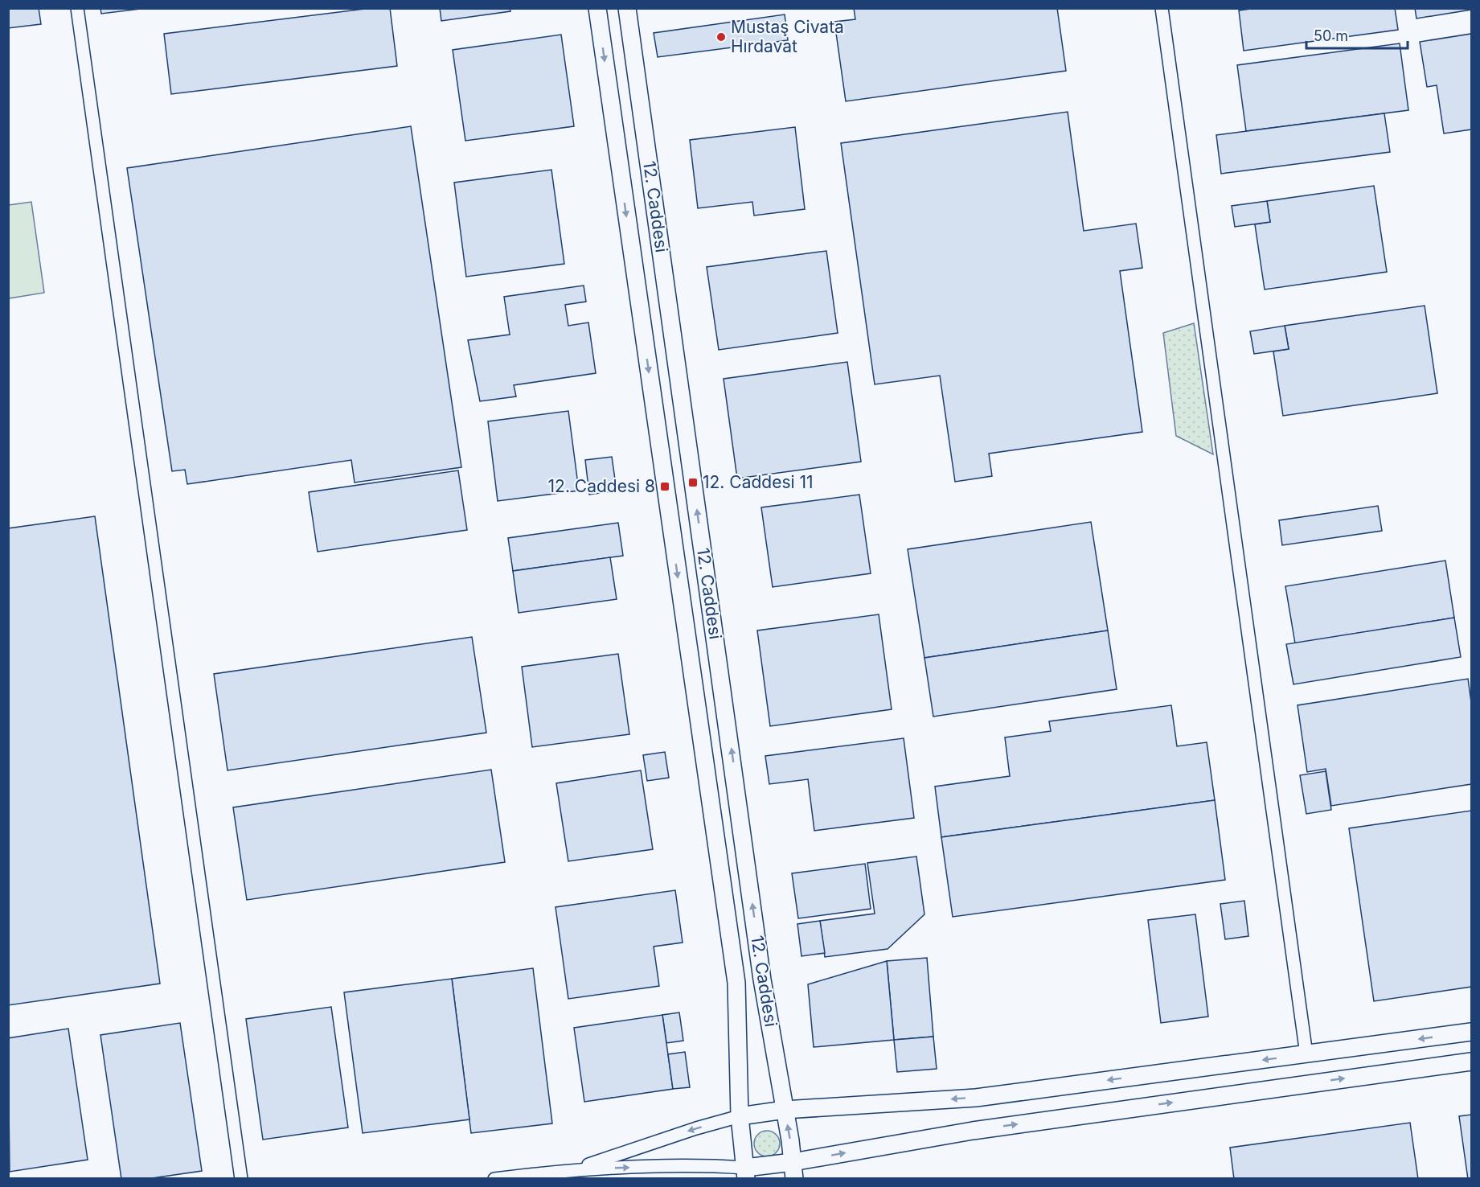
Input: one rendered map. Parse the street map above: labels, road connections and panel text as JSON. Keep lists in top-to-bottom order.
{
  "streets": {
    "street": ["12. Caddesi"]
  },
  "places": {
    "other": ["Mustaş Civata Hırdavat"],
    "transit": ["12. Caddesi 11", "12. Caddesi 8"]
  },
  "scale_bar": "50 m"
}
